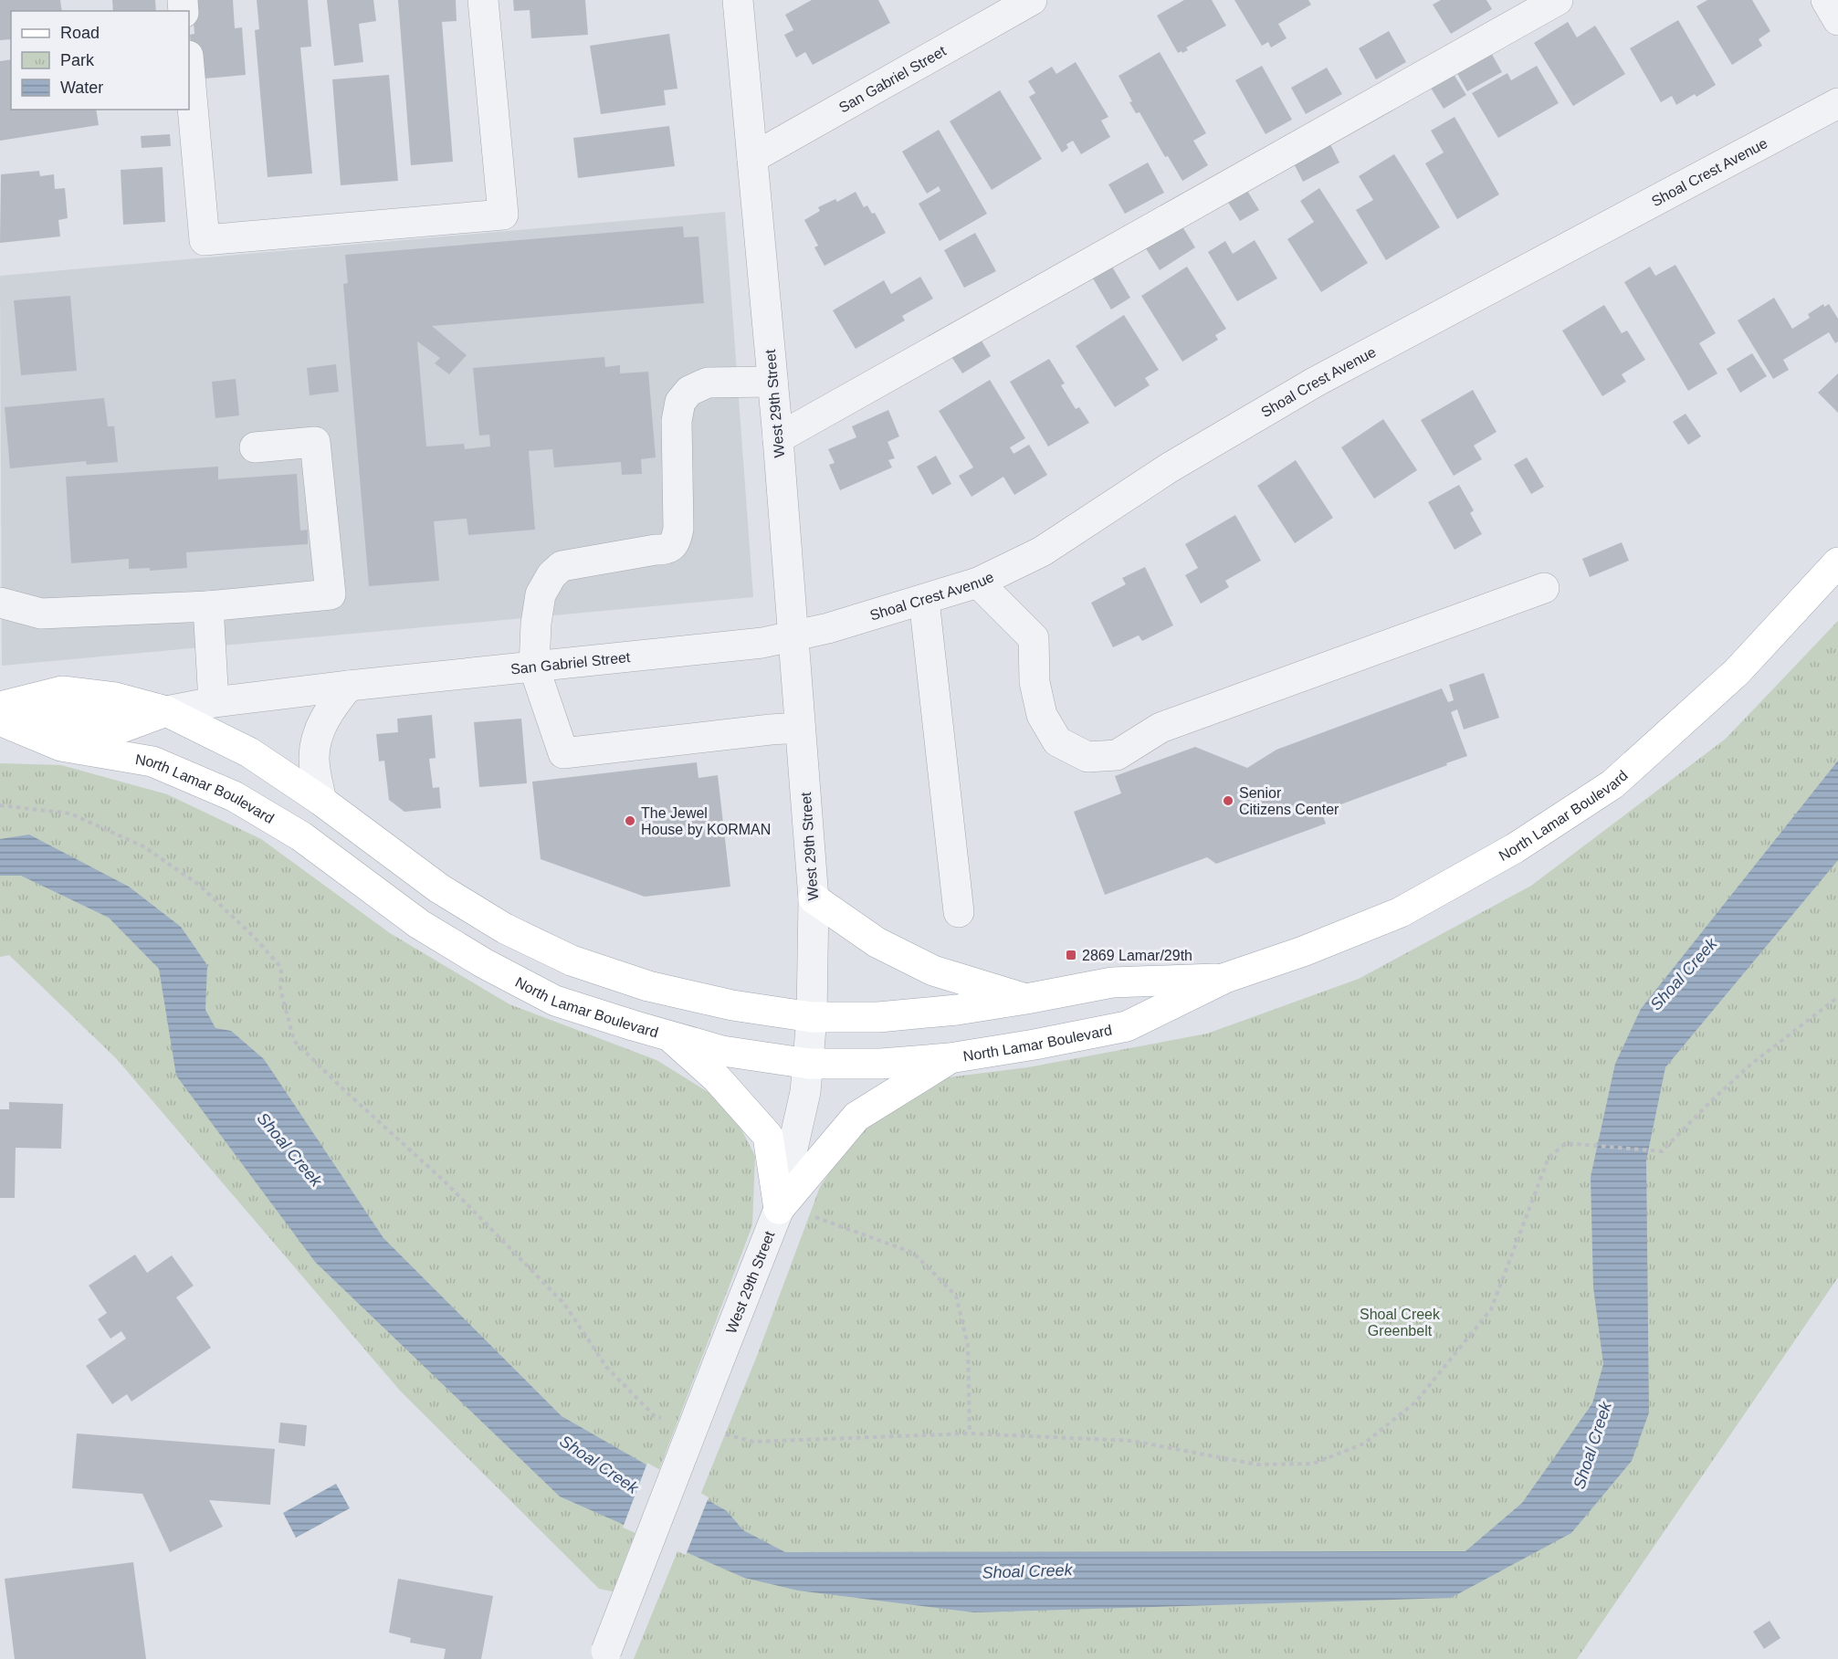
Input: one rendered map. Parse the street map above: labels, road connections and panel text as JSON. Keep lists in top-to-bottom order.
{
  "streets": {
    "main road": ["North Lamar Boulevard"],
    "street": ["San Gabriel Street", "Shoal Crest Avenue", "West 29th Street"]
  },
  "crossings": [
    ["San Gabriel Street", "Shoal Crest Avenue"],
    ["San Gabriel Street", "West 29th Street"],
    ["San Gabriel Street", "North Lamar Boulevard"],
    ["Shoal Crest Avenue", "West 29th Street"],
    ["West 29th Street", "North Lamar Boulevard"]
  ],
  "water": ["Shoal Creek"],
  "parks": ["Shoal Creek Greenbelt"],
  "places": {
    "other": ["Senior Citizens Center", "The Jewel House by KORMAN"],
    "transit": ["2869 Lamar/29th"]
  },
  "legend": ["Road", "Park", "Water"]
}
